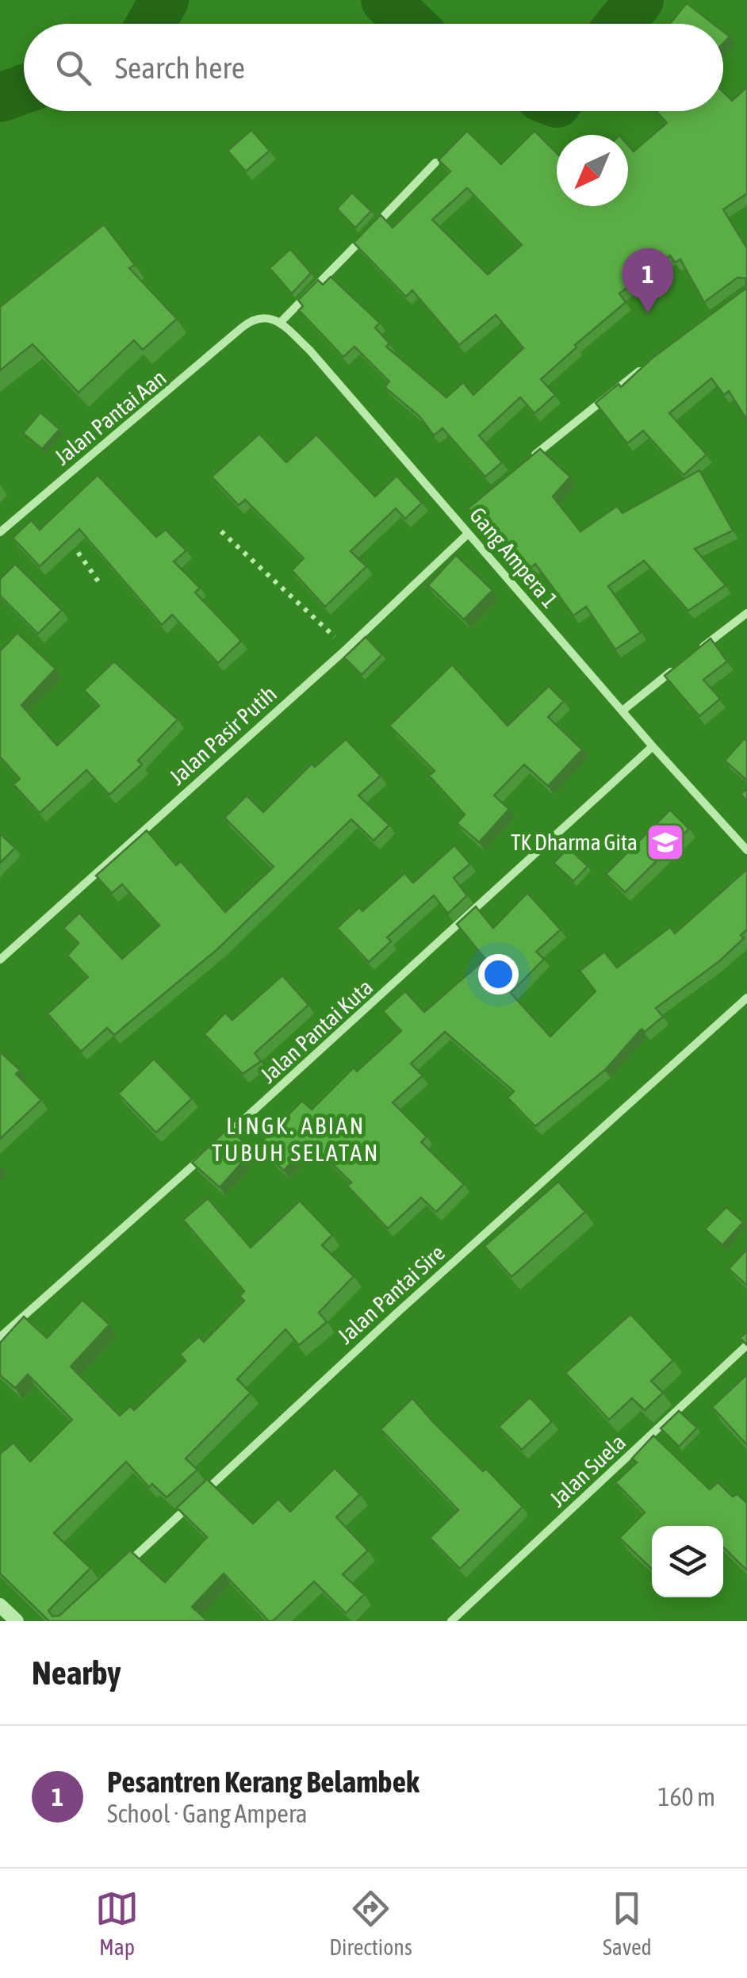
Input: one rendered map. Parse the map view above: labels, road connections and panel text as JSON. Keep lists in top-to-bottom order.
{
  "streets": {
    "street": [
      "Jalan Pantai Aan",
      "Gang Ampera 1",
      "Jalan Pasir Putih",
      "Jalan Pantai Kuta",
      "Jalan Pantai Sire",
      "Jalan Suela"
    ]
  },
  "crossings": [
    ["Jalan Pantai Aan", "Gang Ampera 1"],
    ["Gang Ampera 1", "Jalan Pasir Putih"],
    ["Gang Ampera 1", "Jalan Pantai Kuta"]
  ],
  "districts": ["LINGK. ABIAN TUBUH SELATAN"],
  "places": {
    "school or university": ["TK Dharma Gita"]
  },
  "north": "bottom left",
  "page": {
    "search": "Search here",
    "pins": "1",
    "heading": "Nearby",
    "list": [
      {
        "mark": "1",
        "name": "Pesantren Kerang Belambek",
        "note": "School · Gang Ampera",
        "value": "160 m"
      }
    ],
    "nav": ["Map", "Directions", "Saved"]
  }
}
